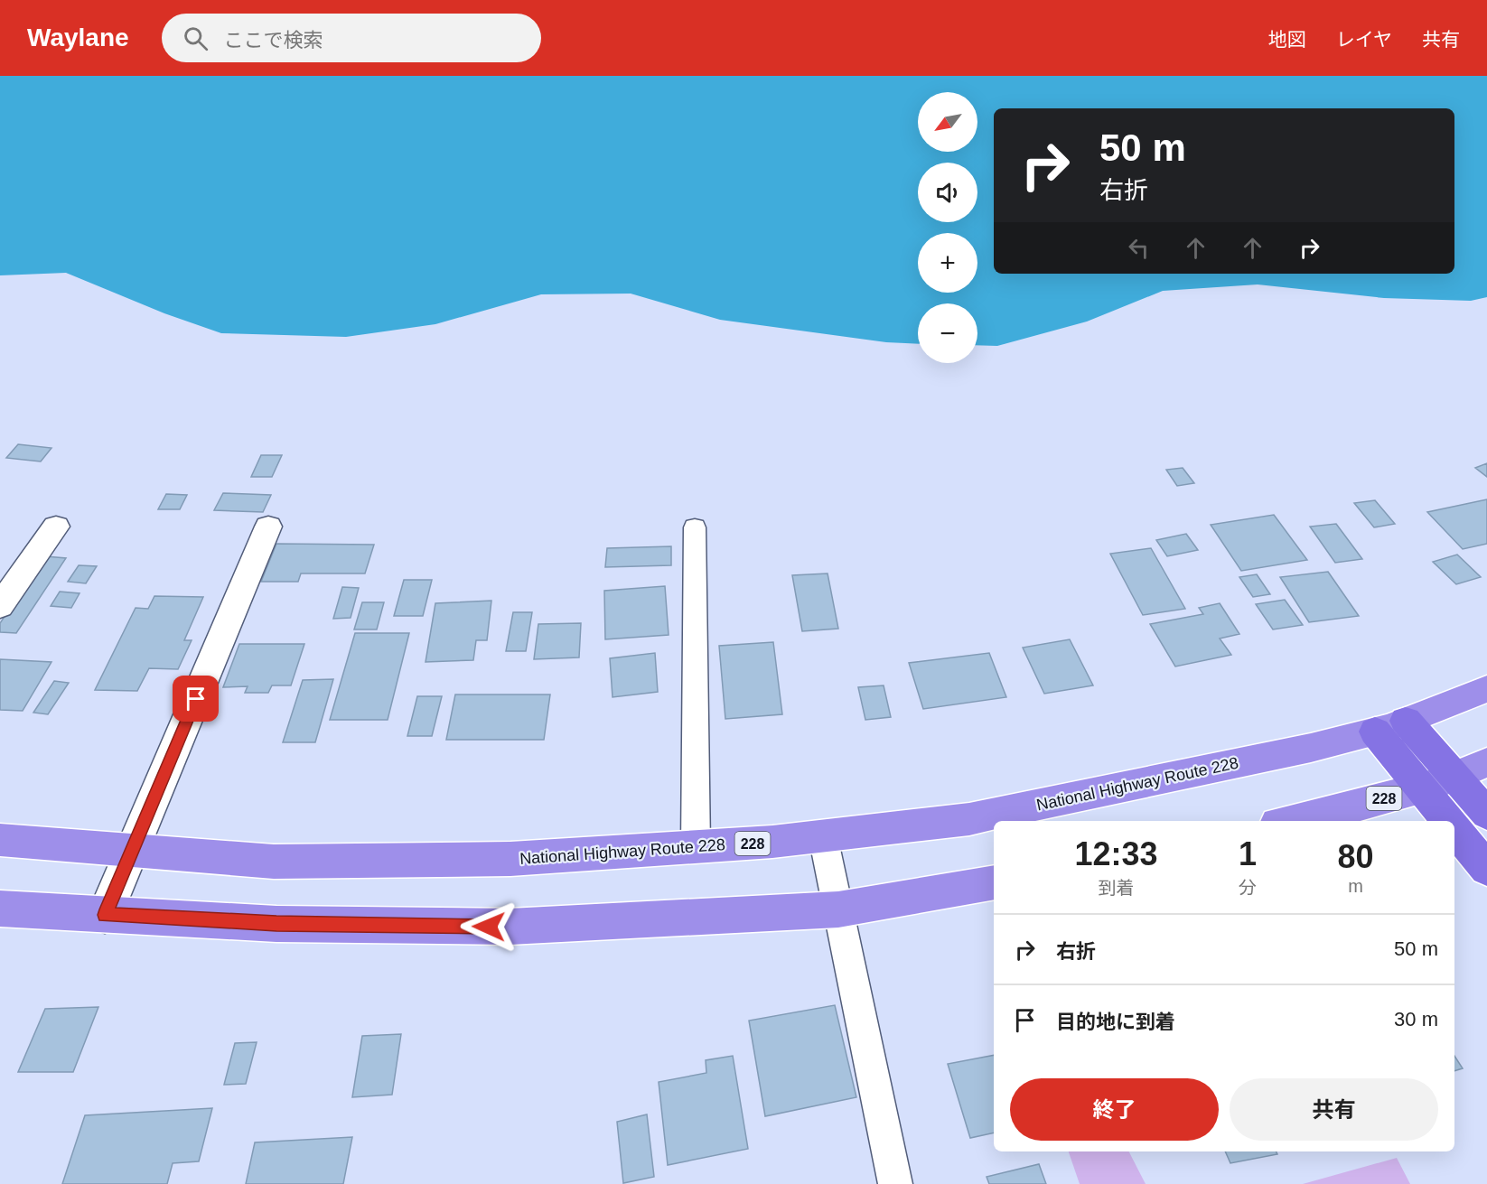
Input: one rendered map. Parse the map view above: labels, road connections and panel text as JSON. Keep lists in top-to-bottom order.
{
  "streets": {
    "highway": ["National Highway Route 228", "228"]
  },
  "north": "bottom left",
  "page": {
    "header": "Waylane",
    "search": "ここで検索",
    "nav": ["地図", "レイヤ", "共有"],
    "map_buttons": ["+", "−"],
    "turn": ["50 m", "右折"],
    "eta": [
      "12:33",
      "到着",
      "1",
      "分",
      "80",
      "m"
    ],
    "list": [
      {
        "name": "右折",
        "value": "50 m"
      },
      {
        "name": "目的地に到着",
        "value": "30 m"
      }
    ],
    "buttons": ["終了", "共有"]
  }
}
